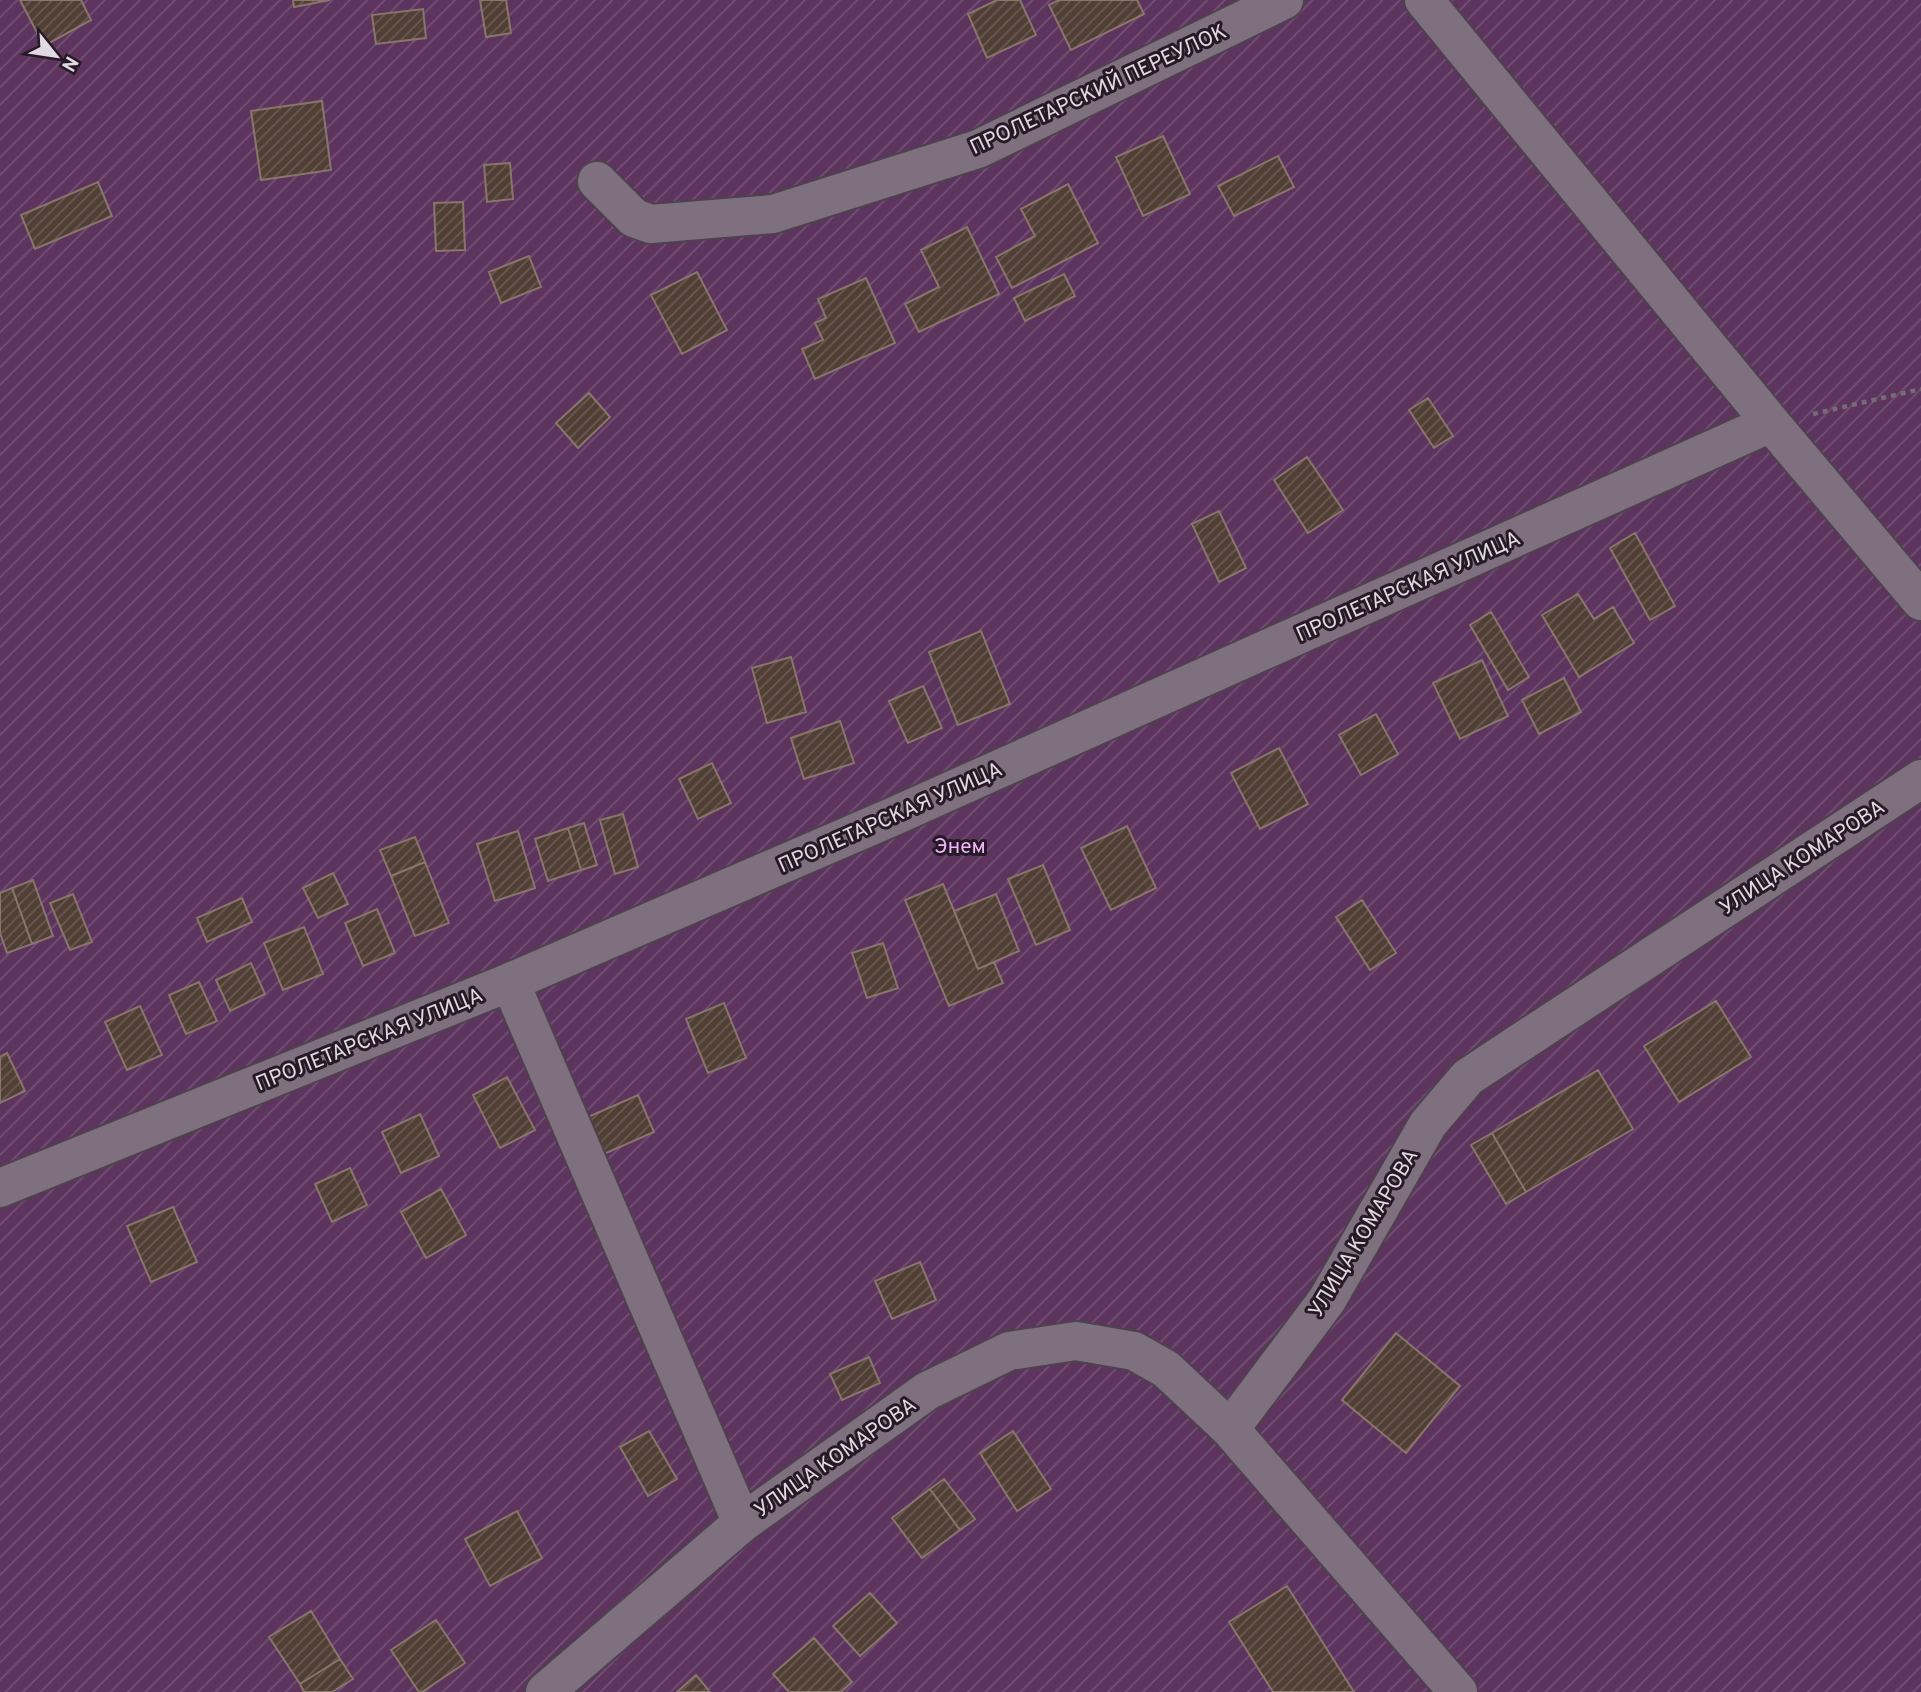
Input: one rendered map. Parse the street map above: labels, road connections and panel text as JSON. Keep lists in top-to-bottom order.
{
  "streets": {
    "street": ["ПРОЛЕТАРСКИЙ ПЕРЕУЛОК", "ПРОЛЕТАРСКАЯ УЛИЦА", "УЛИЦА КОМАРОВА"]
  },
  "parks": ["Энем"],
  "north": "bottom right"
}
